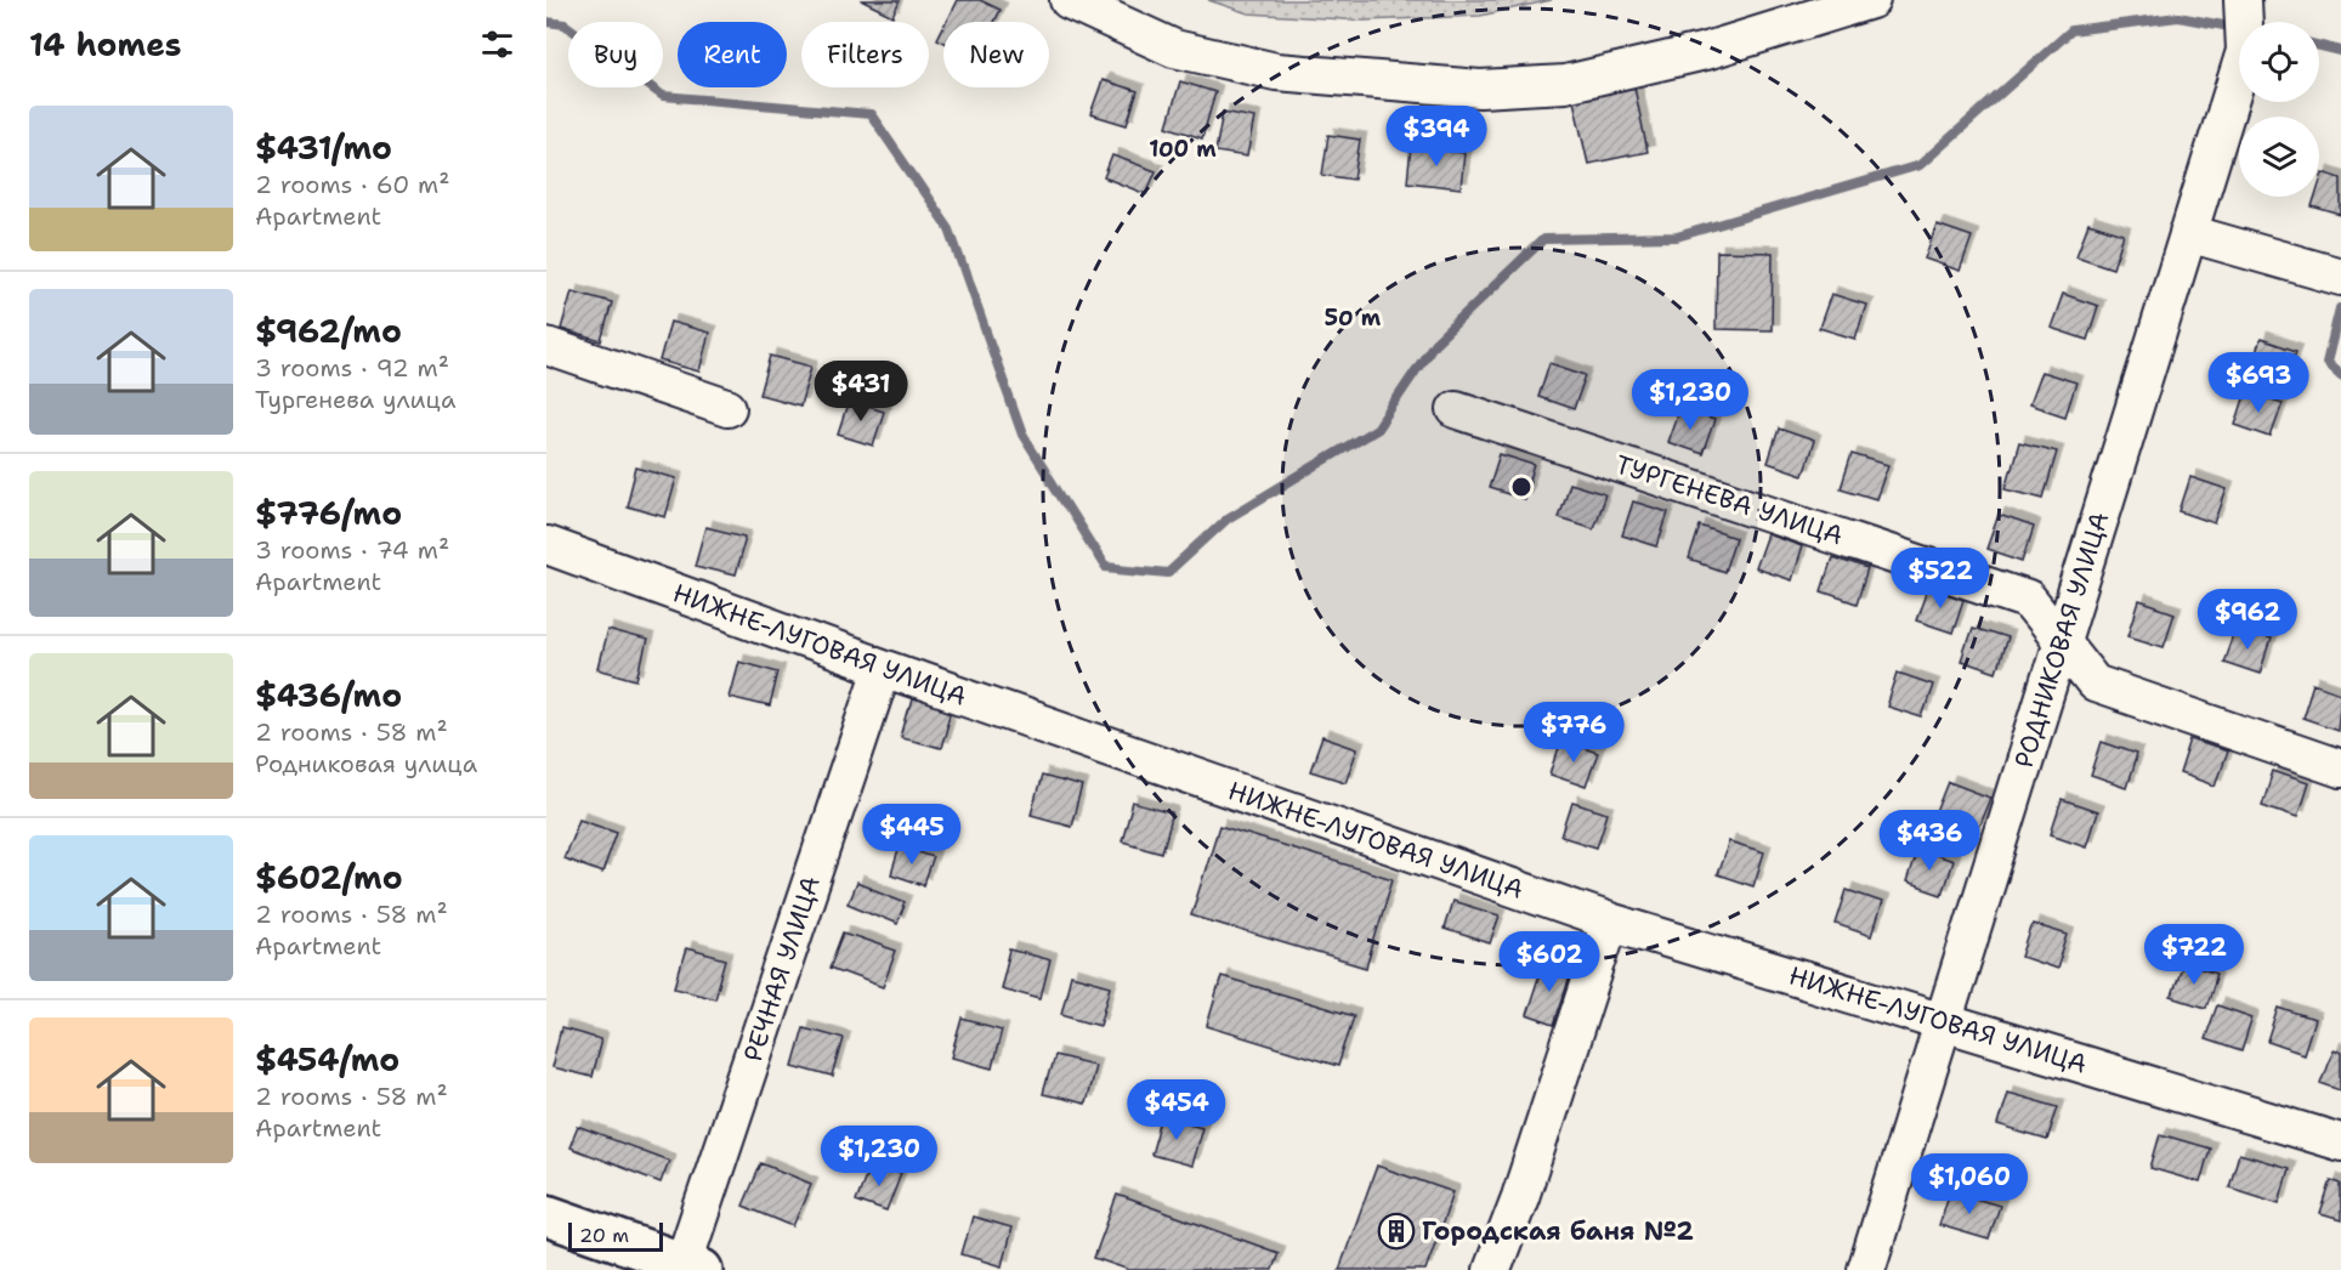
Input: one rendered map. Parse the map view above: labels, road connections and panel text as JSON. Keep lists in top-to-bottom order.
{
  "streets": {
    "street": [
      "ТУРГЕНЕВА УЛИЦА",
      "РОДНИКОВАЯ УЛИЦА",
      "НИЖНЕ-ЛУГОВАЯ УЛИЦА",
      "РЕЧНАЯ УЛИЦА"
    ]
  },
  "crossings": [
    ["ТУРГЕНЕВА УЛИЦА", "РОДНИКОВАЯ УЛИЦА"],
    ["РОДНИКОВАЯ УЛИЦА", "НИЖНЕ-ЛУГОВАЯ УЛИЦА"],
    ["НИЖНЕ-ЛУГОВАЯ УЛИЦА", "РЕЧНАЯ УЛИЦА"]
  ],
  "places": {
    "building": ["Городская баня №2"]
  },
  "scale_bar": "20 m",
  "page": {
    "heading": "14 homes",
    "chip": [
      "Buy",
      "Rent",
      "Filters",
      "New"
    ],
    "list": [
      {
        "name": "$431/mo",
        "note": "2 rooms · 60 m² · Apartment"
      },
      {
        "name": "$962/mo",
        "note": "3 rooms · 92 m² · Тургенева улица"
      },
      {
        "name": "$776/mo",
        "note": "3 rooms · 74 m² · Apartment"
      },
      {
        "name": "$436/mo",
        "note": "2 rooms · 58 m² · Родниковая улица"
      },
      {
        "name": "$602/mo",
        "note": "2 rooms · 58 m² · Apartment"
      },
      {
        "name": "$454/mo",
        "note": "2 rooms · 58 m² · Apartment"
      }
    ],
    "price": [
      "$394",
      "$693",
      "$431",
      "$1,230",
      "$522",
      "$962",
      "$776",
      "$445",
      "$436",
      "$722",
      "$602",
      "$454",
      "$1,230",
      "$1,060"
    ],
    "scale": "20 m"
  },
  "rings": ["100 m", "50 m"]
}
